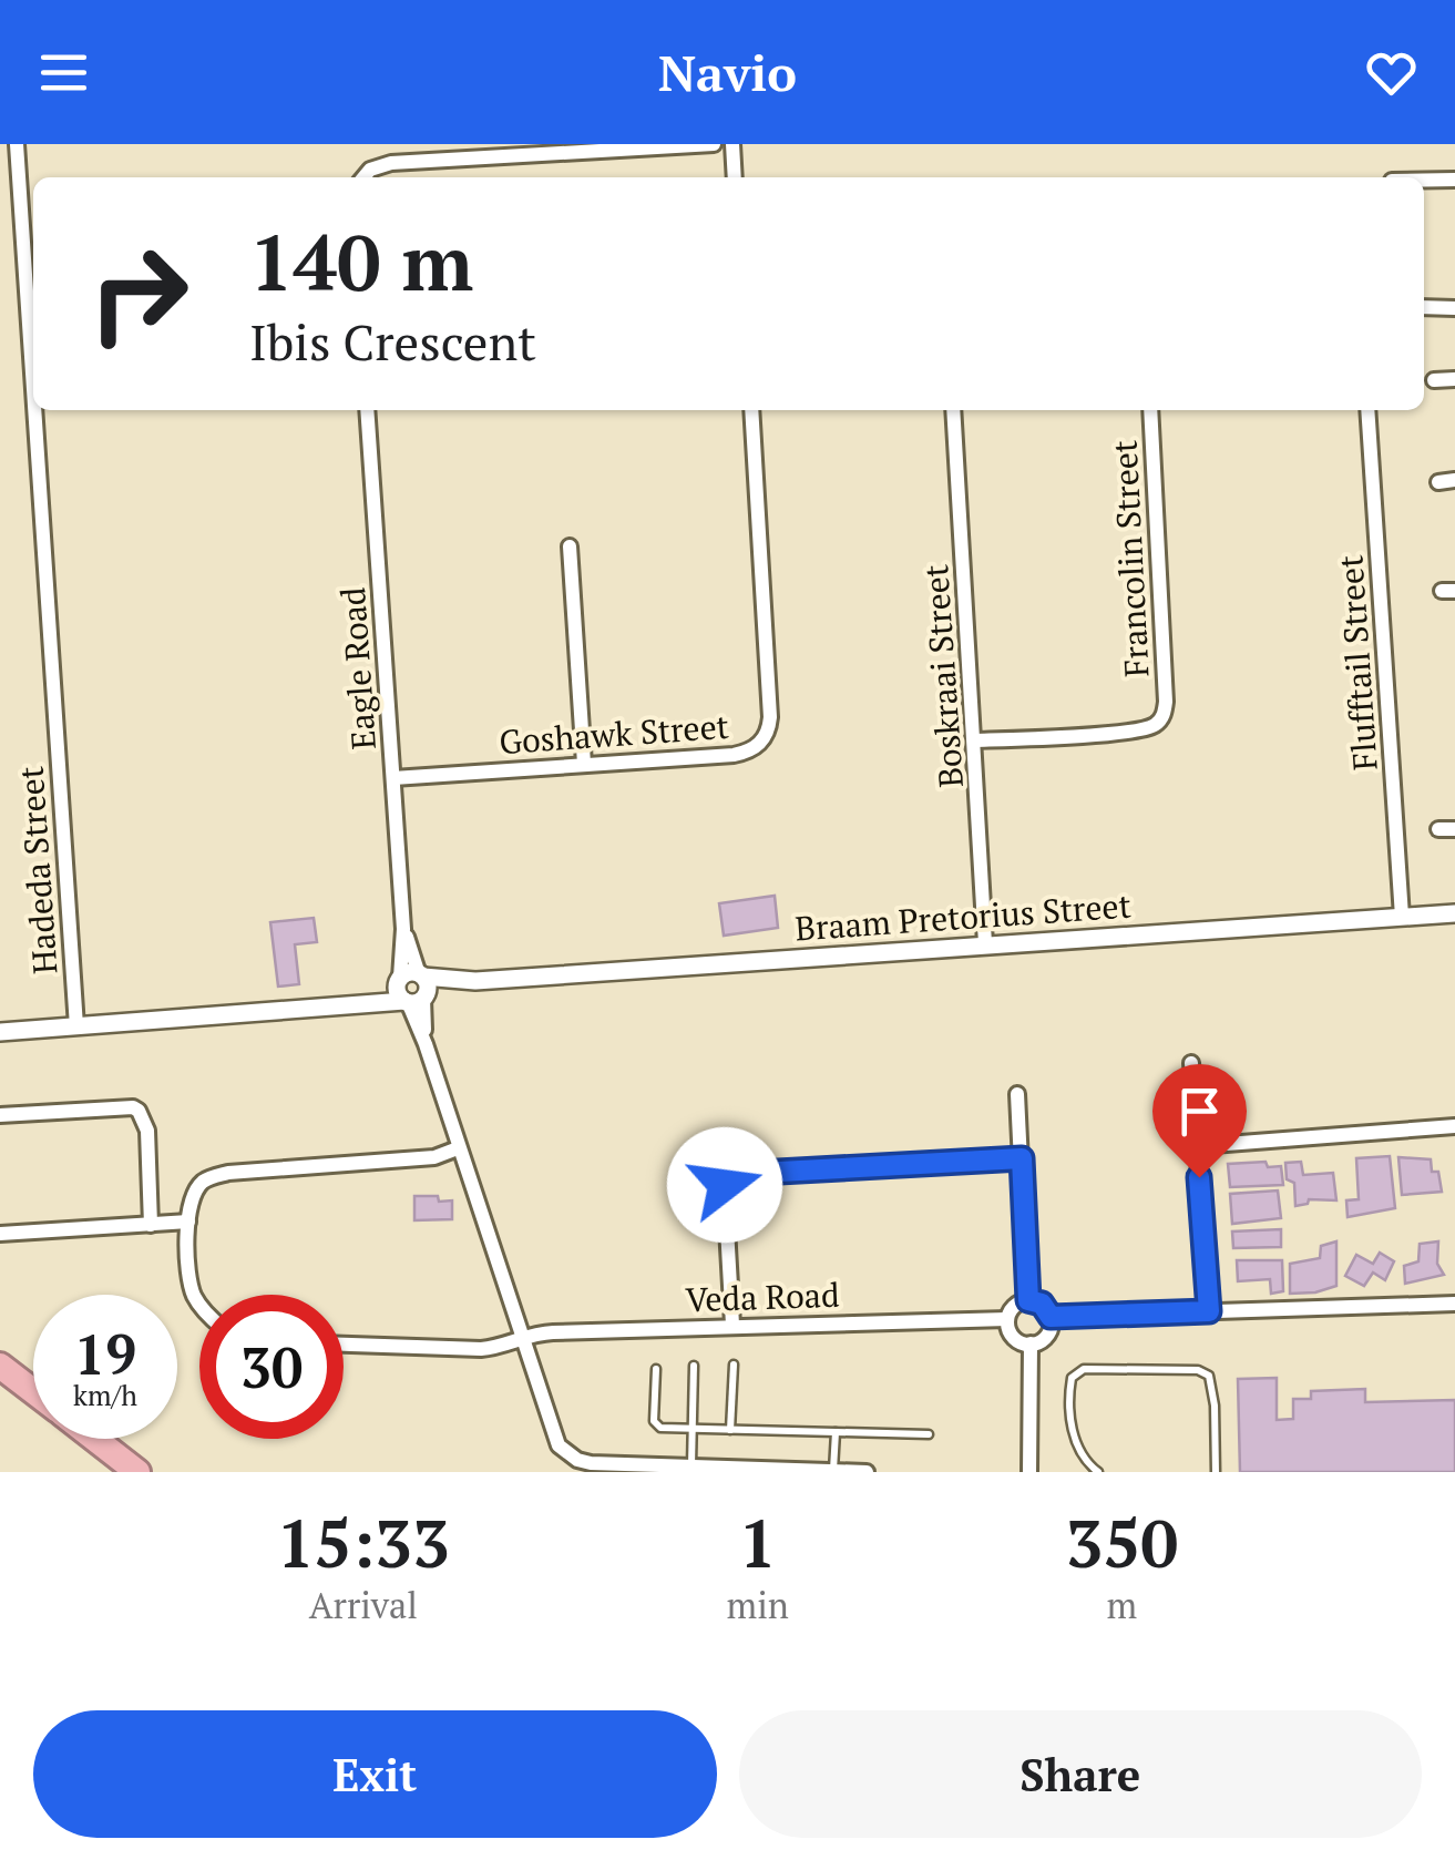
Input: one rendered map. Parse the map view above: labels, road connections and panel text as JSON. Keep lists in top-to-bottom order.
{
  "streets": {
    "street": [
      "Francolin Street",
      "Flufftail Street",
      "Eagle Road",
      "Boskraai Street",
      "Goshawk Street",
      "Hadeda Street",
      "Braam Pretorius Street",
      "Veda Road"
    ]
  },
  "crossings": [
    ["Francolin Street", "Boskraai Street"],
    ["Flufftail Street", "Braam Pretorius Street"],
    ["Eagle Road", "Goshawk Street"],
    ["Eagle Road", "Braam Pretorius Street"],
    ["Eagle Road", "Veda Road"],
    ["Boskraai Street", "Braam Pretorius Street"],
    ["Hadeda Street", "Braam Pretorius Street"]
  ],
  "page": {
    "header": "Navio",
    "turn": ["140 m", "Ibis Crescent"],
    "speed": "19 km/h",
    "limit": "30",
    "eta": [
      "15:33",
      "Arrival",
      "1",
      "min",
      "350",
      "m"
    ],
    "buttons": ["Exit", "Share"]
  }
}
